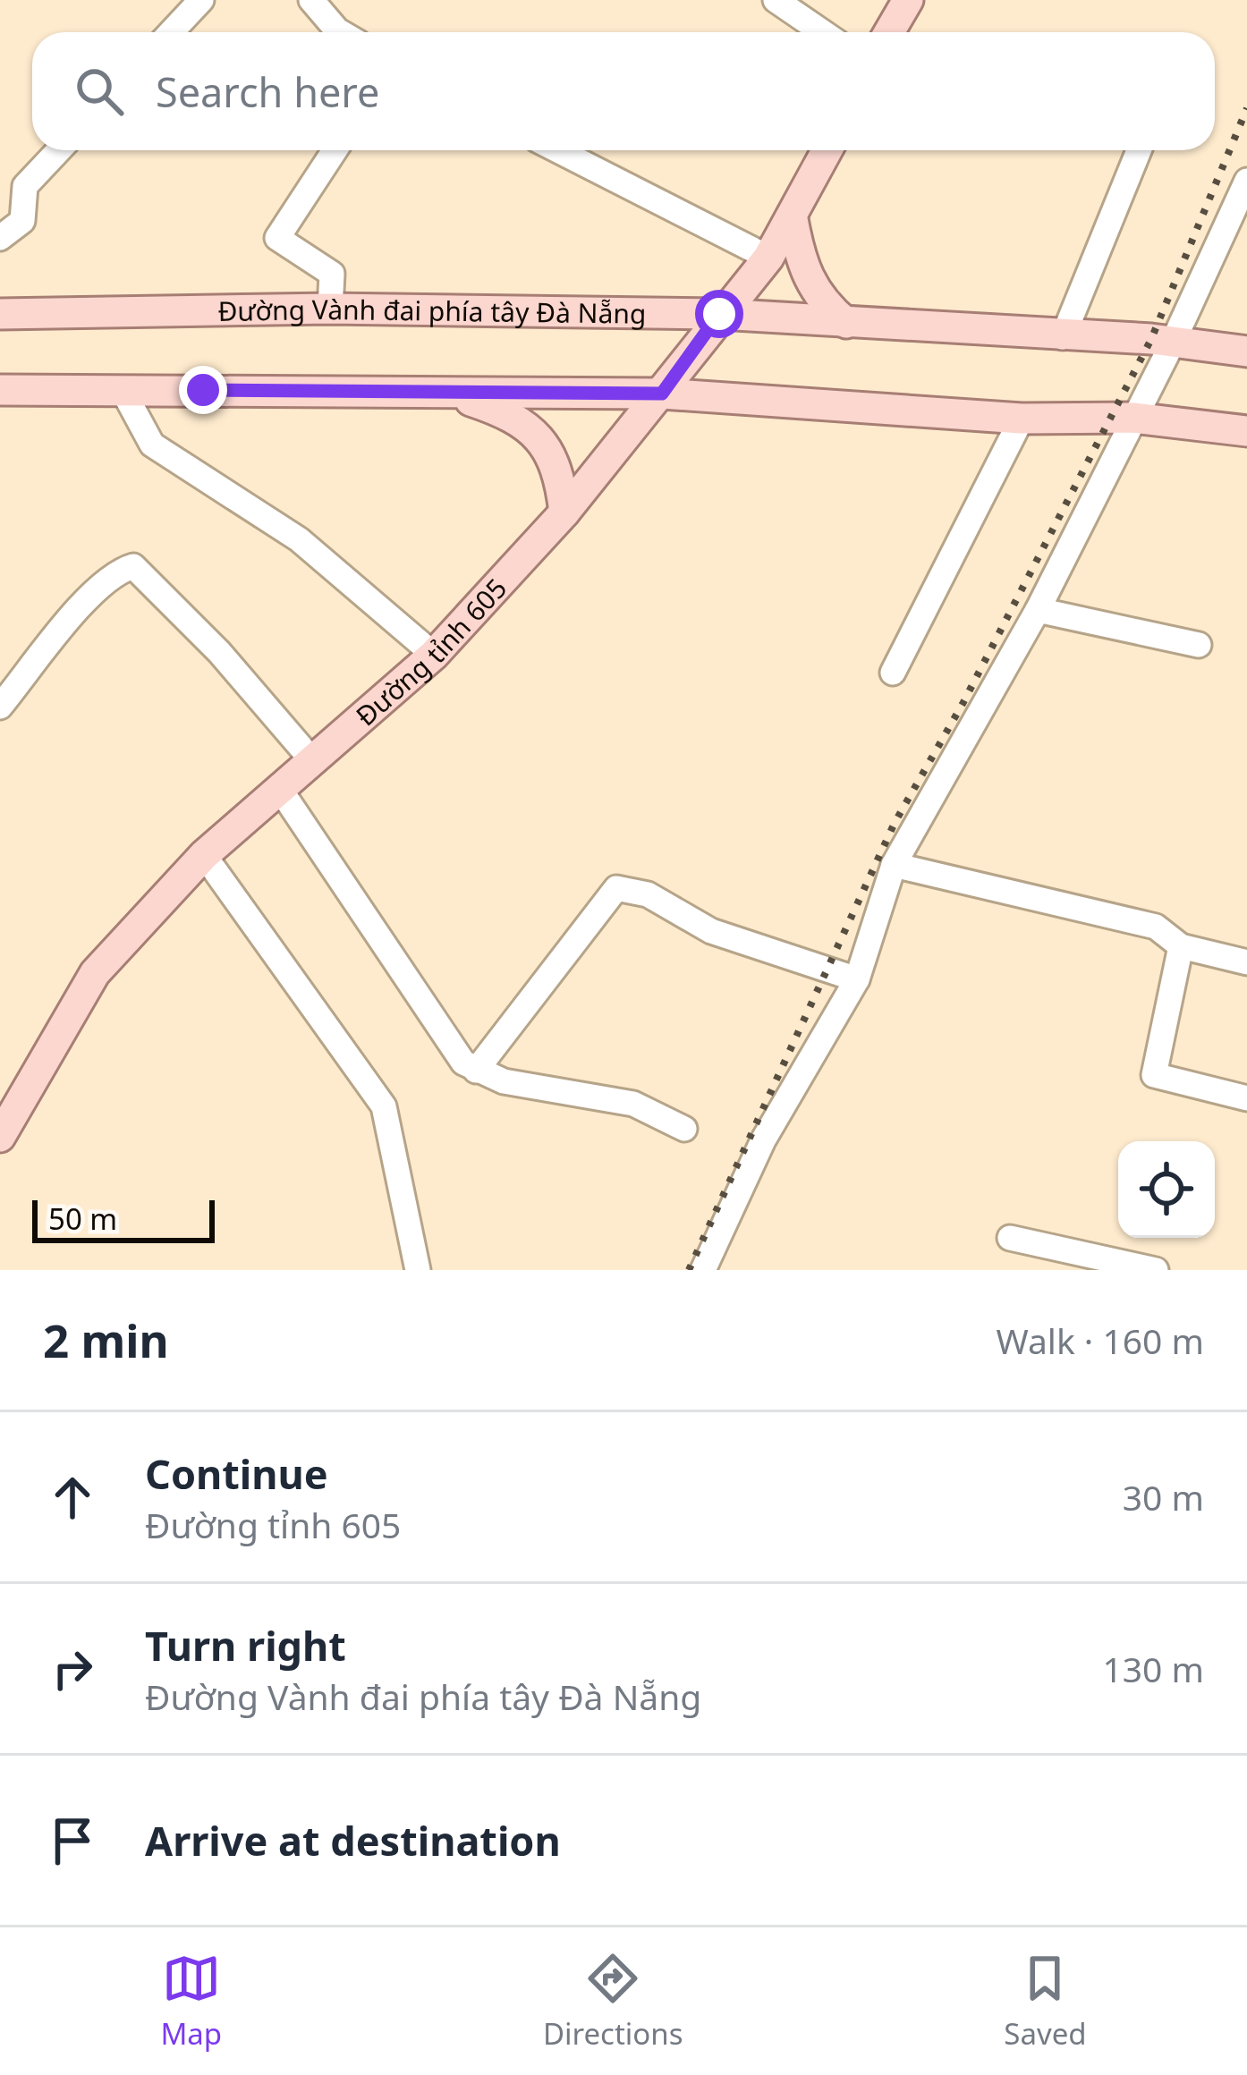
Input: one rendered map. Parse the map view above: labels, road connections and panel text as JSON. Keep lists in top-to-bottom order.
{
  "streets": {
    "main road": ["Đường Vành đai phía tây Đà Nẵng", "Đường tỉnh 605"]
  },
  "crossings": [
    ["Đường Vành đai phía tây Đà Nẵng", "Đường tỉnh 605"]
  ],
  "scale_bar": "50 m",
  "page": {
    "search": "Search here",
    "scale": "50 m",
    "heading": ["2 min", "Walk · 160 m"],
    "list": [
      ["Continue", "Đường tỉnh 605", "30 m"],
      ["Turn right", "Đường Vành đai phía tây Đà Nẵng", "130 m"],
      "Arrive at destination"
    ],
    "nav": ["Map", "Directions", "Saved"]
  }
}
